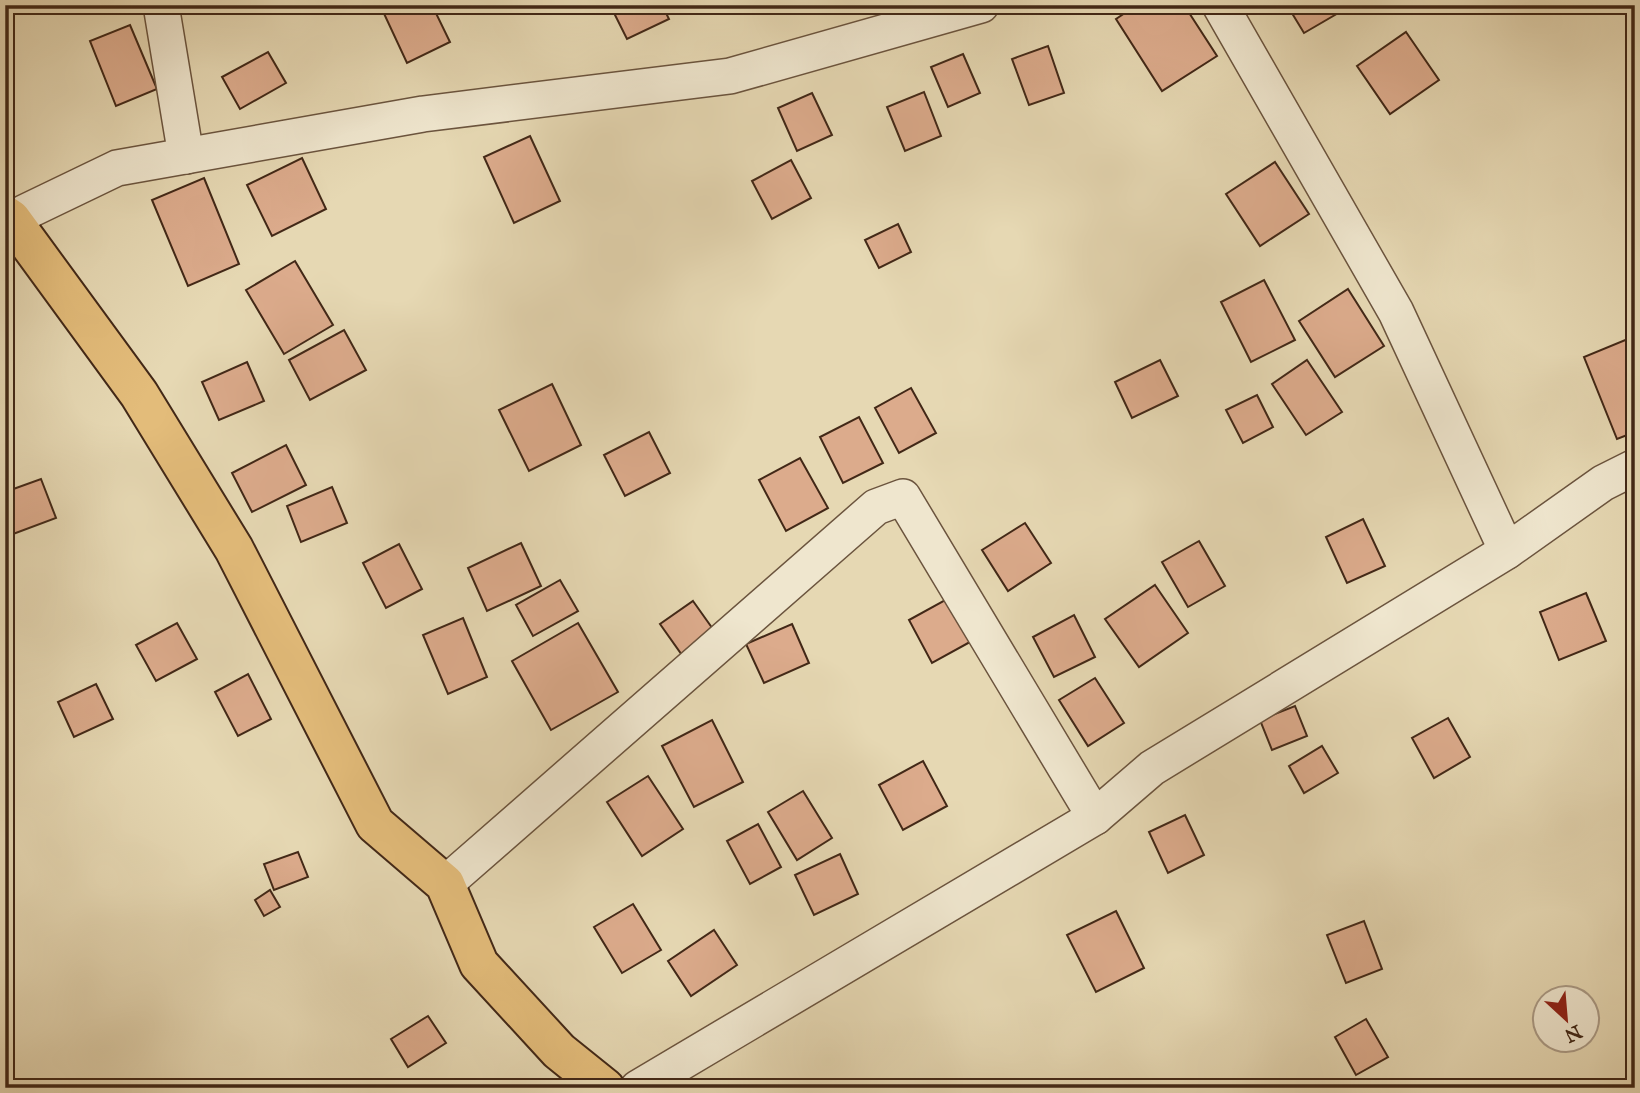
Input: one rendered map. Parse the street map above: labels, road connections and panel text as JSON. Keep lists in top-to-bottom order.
{
  "north": "bottom right"
}
